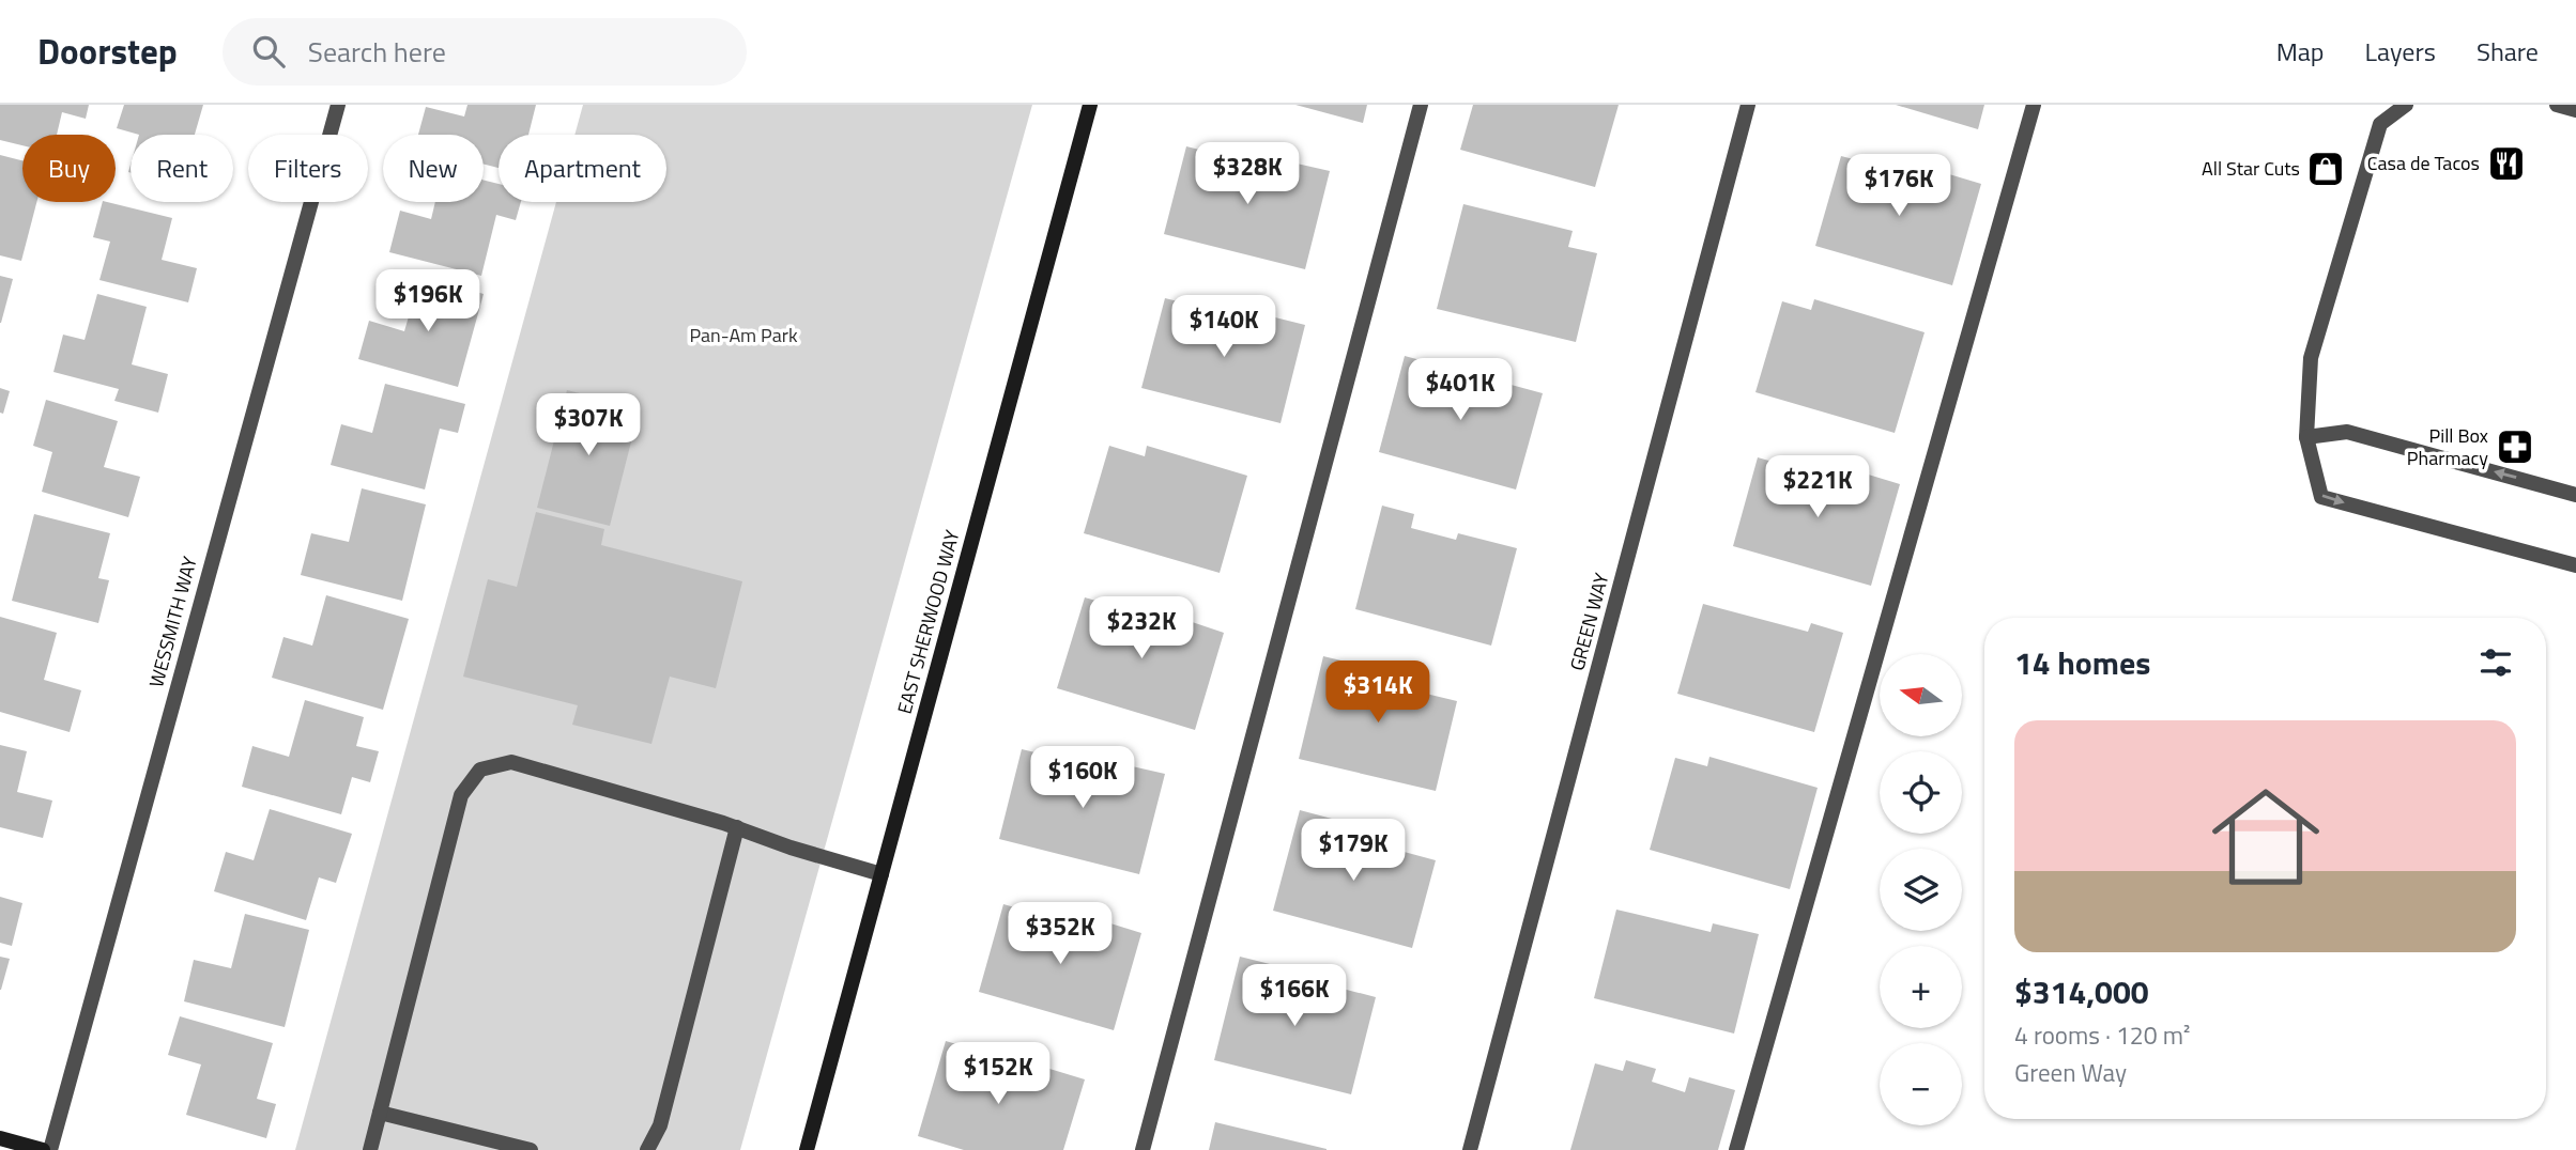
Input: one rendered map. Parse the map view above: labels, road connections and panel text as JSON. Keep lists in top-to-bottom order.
{
  "streets": {
    "street": ["WESSMITH WAY", "EAST SHERWOOD WAY", "GREEN WAY"]
  },
  "parks": ["Pan-Am Park"],
  "places": {
    "restaurant": ["Casa de Tacos"],
    "shop": ["All Star Cuts"],
    "pharmacy": ["Pill Box Pharmacy"]
  },
  "north": "left",
  "page": {
    "header": "Doorstep",
    "search": "Search here",
    "nav": ["Map", "Layers", "Share"],
    "chip": [
      "Buy",
      "Rent",
      "Filters",
      "New",
      "Apartment"
    ],
    "price": [
      "$328K",
      "$176K",
      "$196K",
      "$140K",
      "$401K",
      "$307K",
      "$221K",
      "$232K",
      "$314K",
      "$160K",
      "$179K",
      "$352K",
      "$166K",
      "$152K"
    ],
    "heading": "14 homes",
    "map_buttons": ["+", "−"],
    "list": [
      {
        "name": "$314,000",
        "note": "4 rooms · 120 m² · Green Way"
      }
    ]
  }
}
